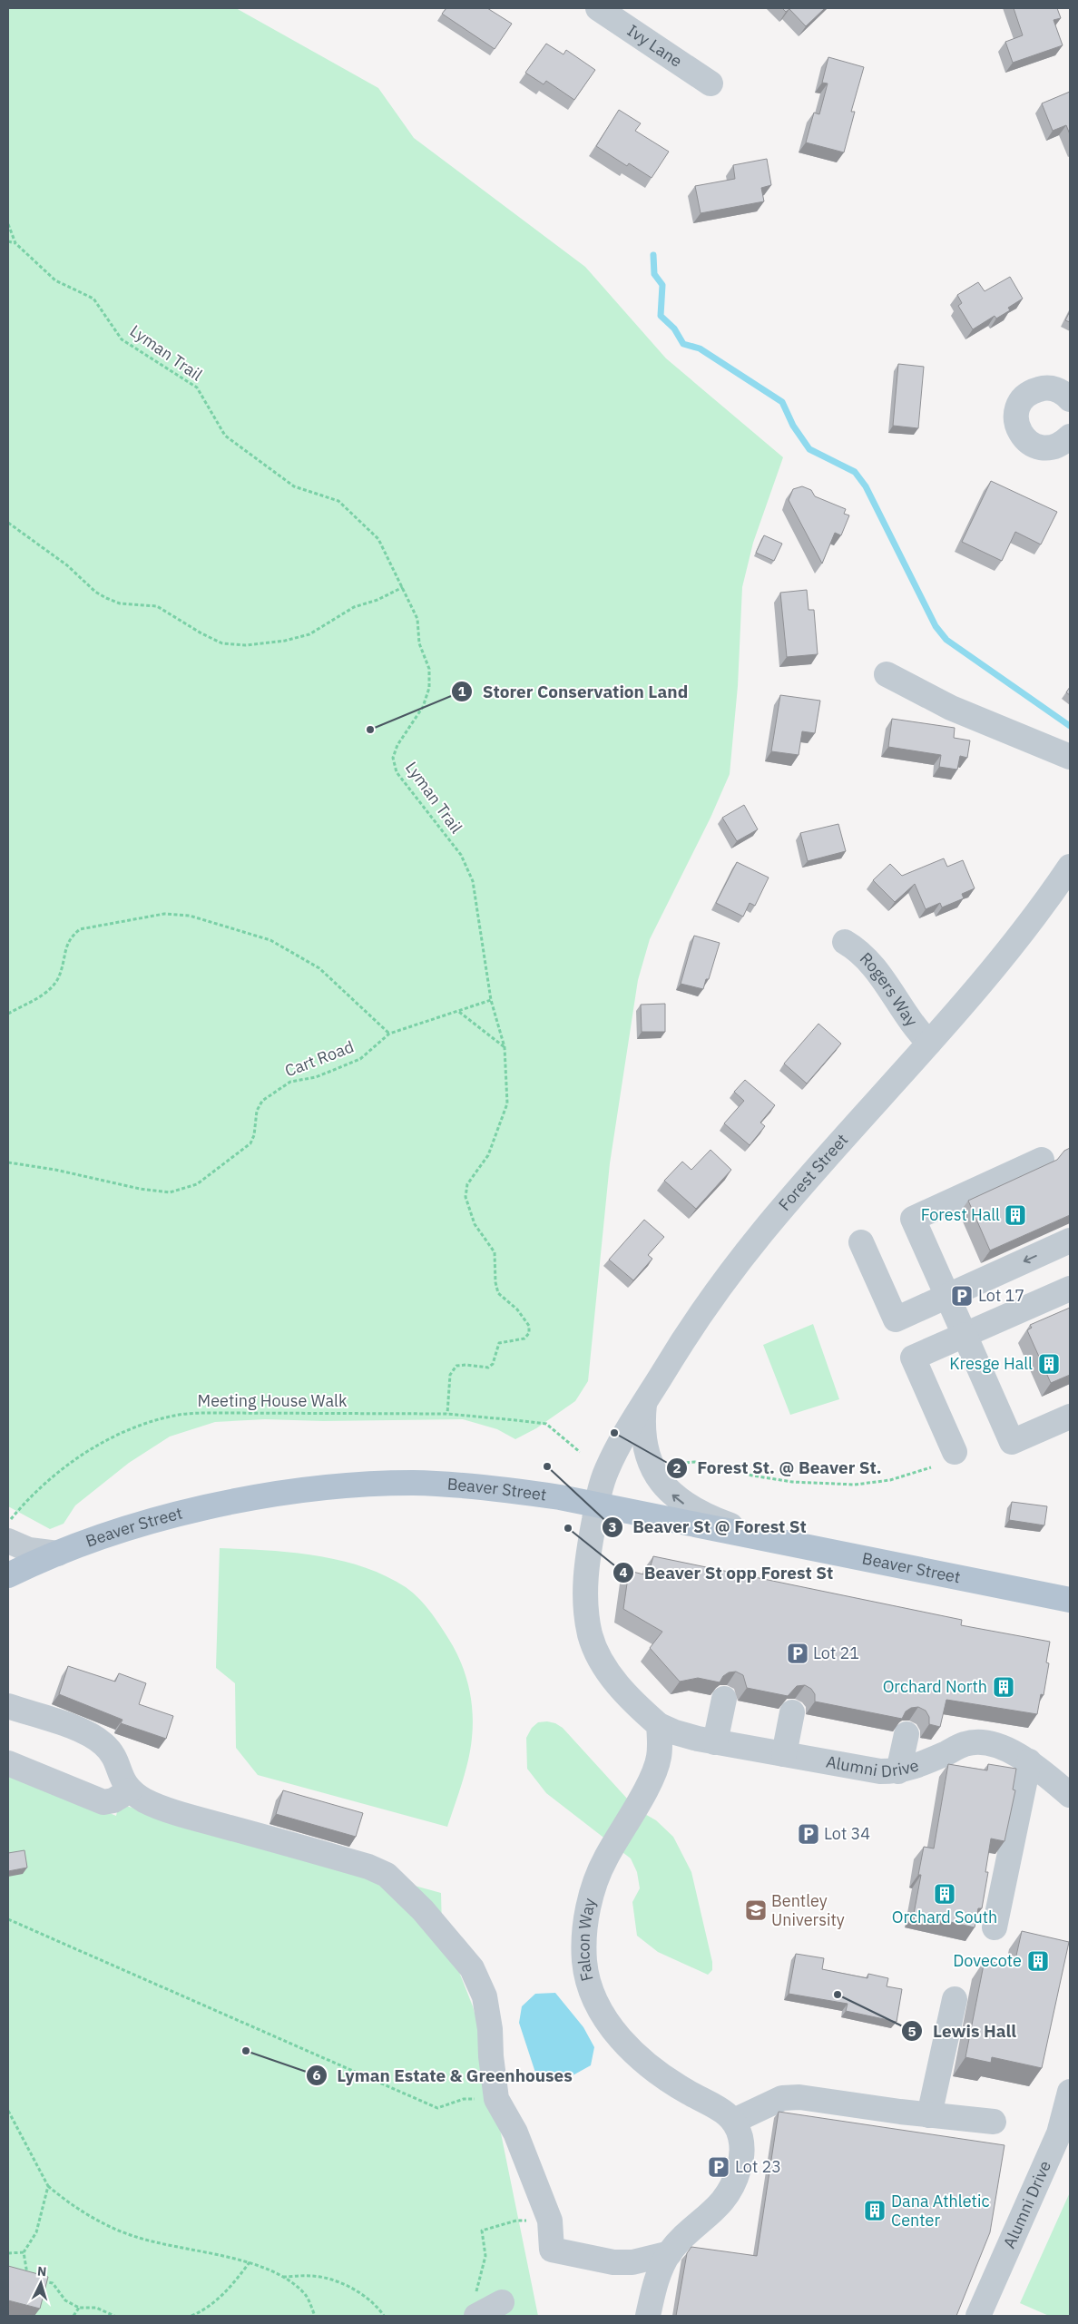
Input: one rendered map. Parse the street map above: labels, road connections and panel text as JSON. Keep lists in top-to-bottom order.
{
  "streets": {
    "main road": ["Beaver Street"],
    "street": [
      "Ivy Lane",
      "Rogers Way",
      "Forest Street",
      "Alumni Drive",
      "Falcon Way"
    ],
    "path": ["Lyman Trail", "Cart Road", "Meeting House Walk"]
  },
  "crossings": [
    ["Lyman Trail", "Cart Road"],
    ["Lyman Trail", "Meeting House Walk"],
    ["Rogers Way", "Forest Street"],
    ["Forest Street", "Beaver Street"],
    ["Alumni Drive", "Falcon Way"]
  ],
  "places": {
    "other": [
      "Storer Conservation Land",
      "Forest St. @ Beaver St.",
      "Beaver St @ Forest St",
      "Beaver St opp Forest St",
      "Lewis Hall",
      "Lyman Estate & Greenhouses"
    ],
    "building": [
      "Forest Hall",
      "Kresge Hall",
      "Orchard North",
      "Orchard South",
      "Dovecote",
      "Dana Athletic Center"
    ],
    "parking": [
      "Lot 17",
      "Lot 21",
      "Lot 34",
      "Lot 23"
    ],
    "school or university": ["Bentley University"]
  },
  "north": "top"
}
